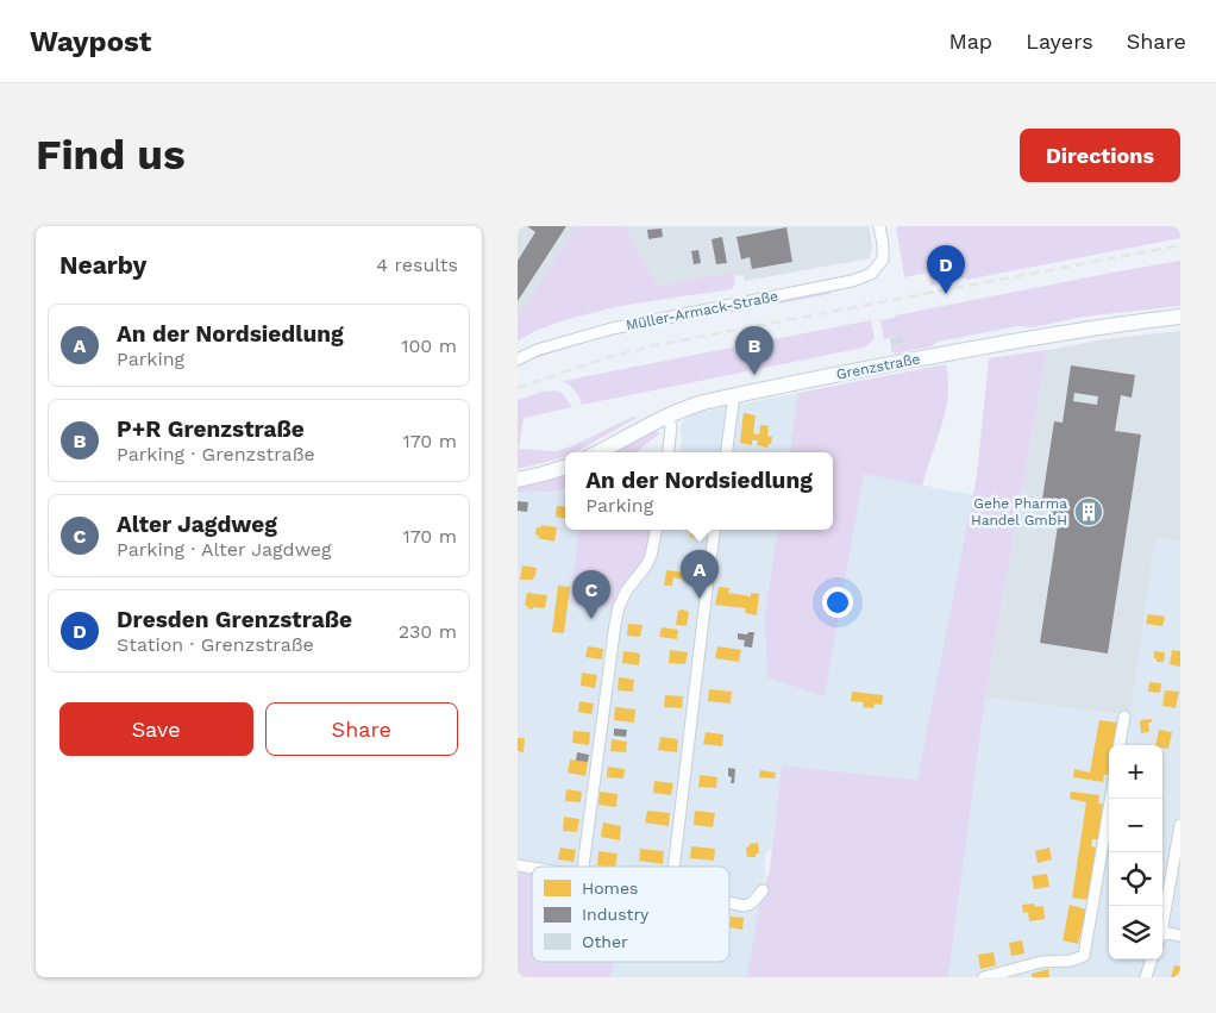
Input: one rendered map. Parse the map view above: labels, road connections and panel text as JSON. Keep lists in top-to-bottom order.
{
  "streets": {
    "main road": ["Grenzstraße"],
    "street": ["Müller-Armack-Straße"]
  },
  "places": {
    "building": ["Gehe Pharma Handel GmbH"]
  },
  "legend": ["Homes", "Industry", "Other"],
  "page": {
    "header": "Waypost",
    "nav": ["Map", "Layers", "Share"],
    "buttons": [
      "Directions",
      ["Save", "Share"]
    ],
    "title": "Find us",
    "heading": ["Nearby", "4 results"],
    "pins": [
      "D",
      "B",
      "A",
      "C"
    ],
    "list": [
      {
        "mark": "A",
        "name": "An der Nordsiedlung",
        "note": "Parking",
        "value": "100 m"
      },
      {
        "mark": "B",
        "name": "P+R Grenzstraße",
        "note": "Parking · Grenzstraße",
        "value": "170 m"
      },
      {
        "mark": "C",
        "name": "Alter Jagdweg",
        "note": "Parking · Alter Jagdweg",
        "value": "170 m"
      },
      {
        "mark": "D",
        "name": "Dresden Grenzstraße",
        "note": "Station · Grenzstraße",
        "value": "230 m"
      }
    ],
    "popup": ["An der Nordsiedlung", "Parking"],
    "map_buttons": ["+", "−"]
  }
}
